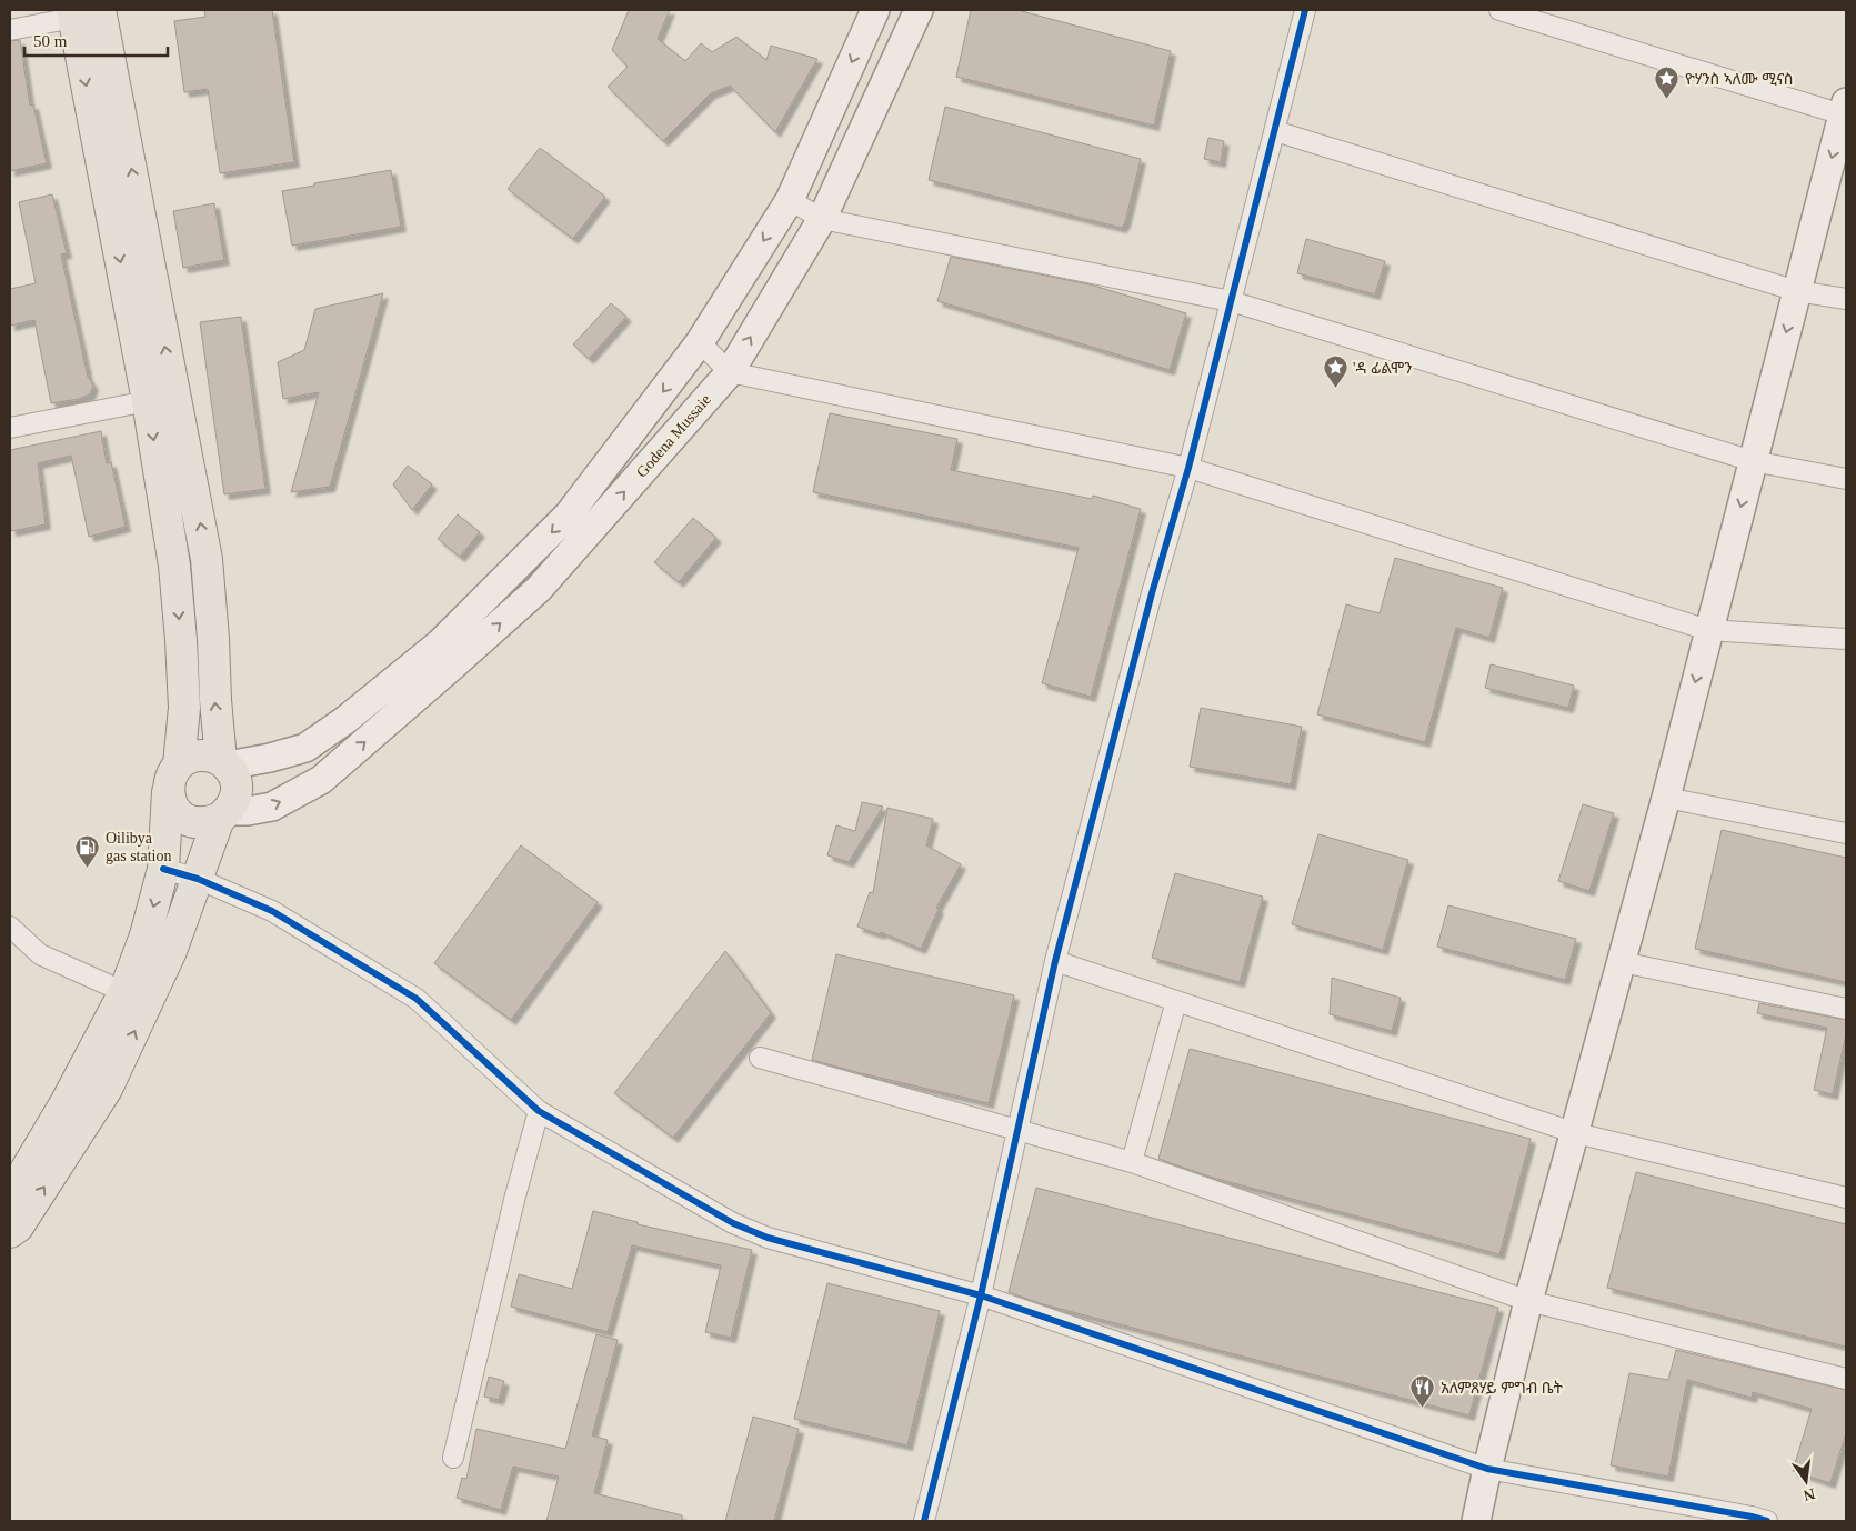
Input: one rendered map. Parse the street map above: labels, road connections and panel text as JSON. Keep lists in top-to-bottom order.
{
  "streets": {
    "street": ["Godena Mussaie"]
  },
  "places": {
    "place": ["ዮሃንስ ኣለሙ ሚናስ", "'ዳ ፊልሞን"],
    "fuel station": ["Oilibya gas station"],
    "restaurant": ["አለምጸሃይ ምግብ ቤት"]
  },
  "scale_bar": "50 m",
  "north": "bottom"
}
